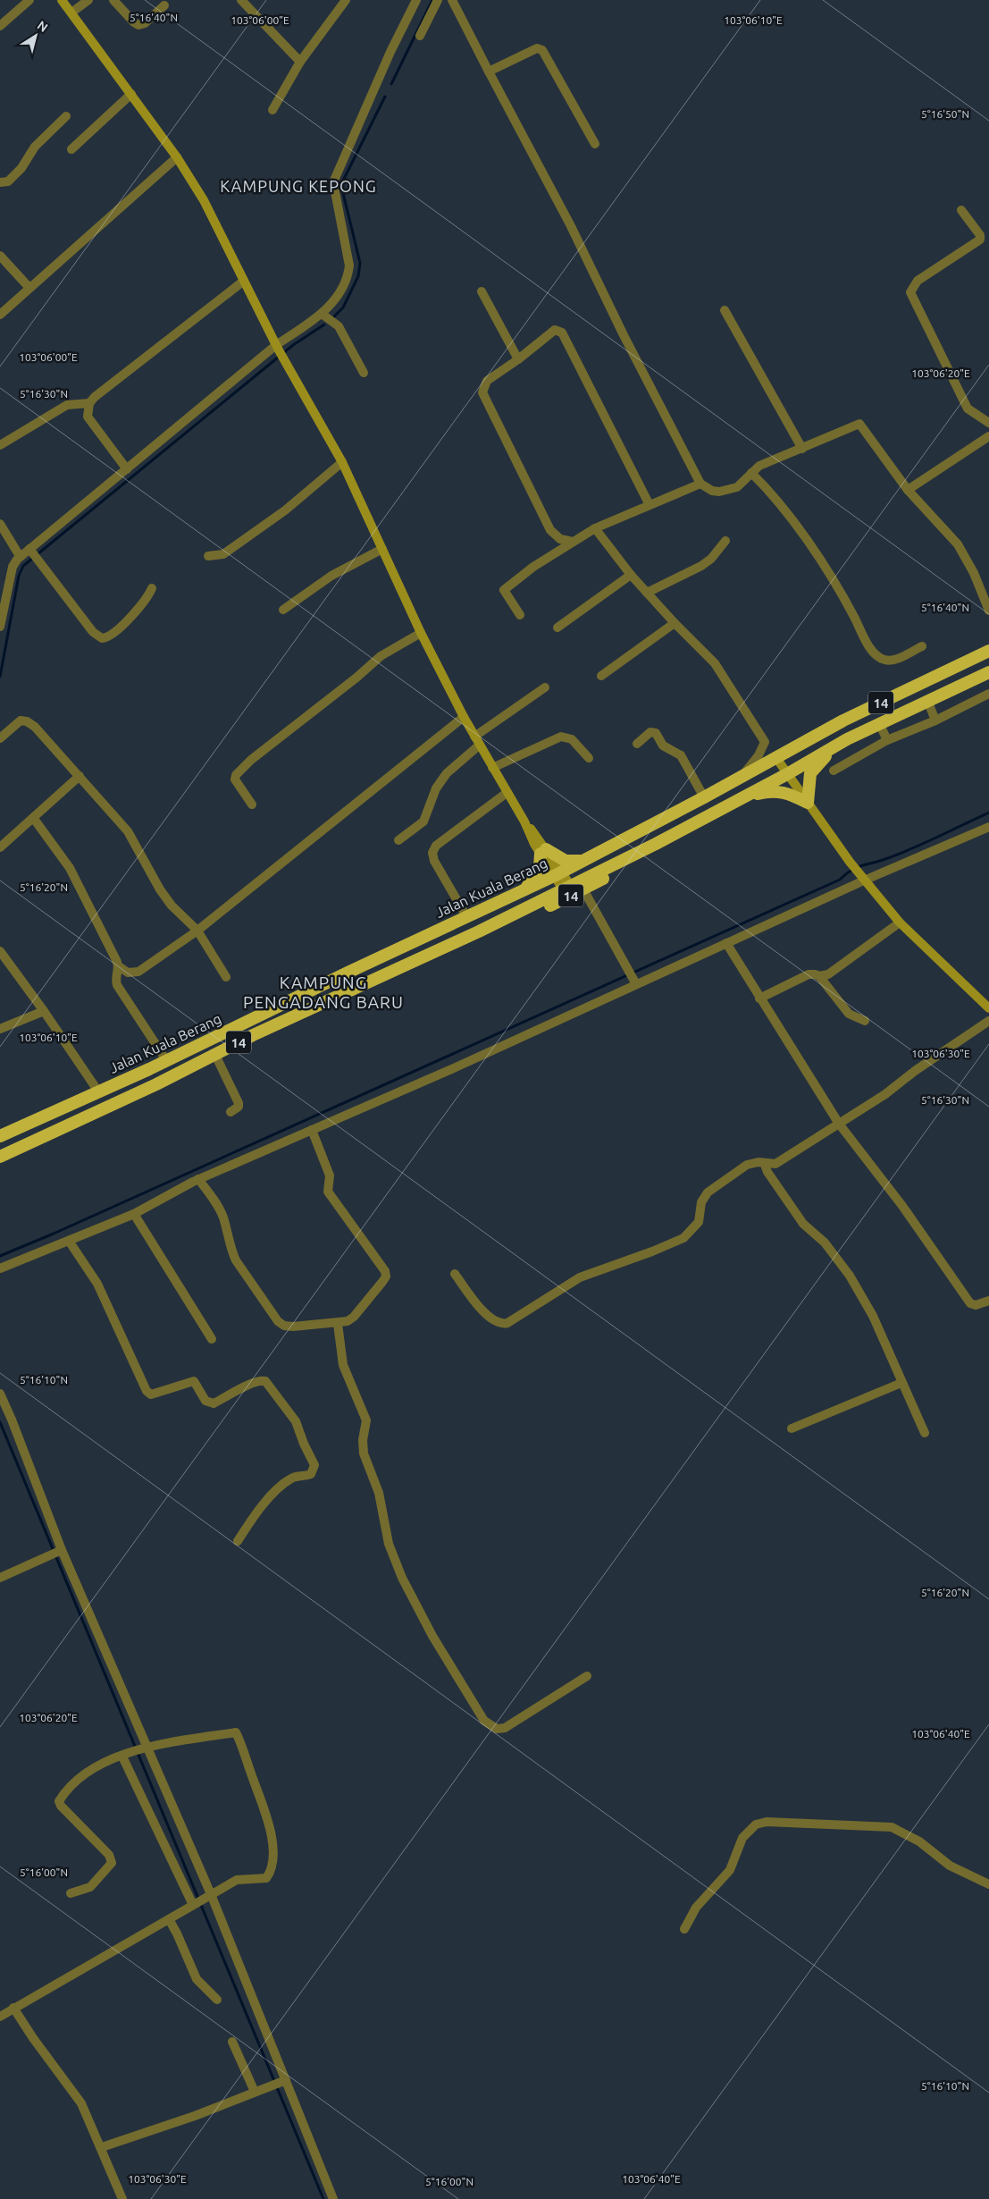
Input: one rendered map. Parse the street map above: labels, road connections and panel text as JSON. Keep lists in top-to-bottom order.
{
  "streets": {
    "highway": ["14", "Jalan Kuala Berang"]
  },
  "districts": ["KAMPUNG KEPONG", "KAMPUNG PENGADANG BARU"],
  "north": "top right",
  "coordinates": [
    "5°16'40\"N",
    "103°06'00\"E",
    "103°06'10\"E",
    "5°16'50\"N",
    "103°06'20\"E",
    "5°16'30\"N",
    "5°16'20\"N",
    "103°06'30\"E",
    "5°16'10\"N",
    "103°06'40\"E",
    "5°16'00\"N"
  ]
}
